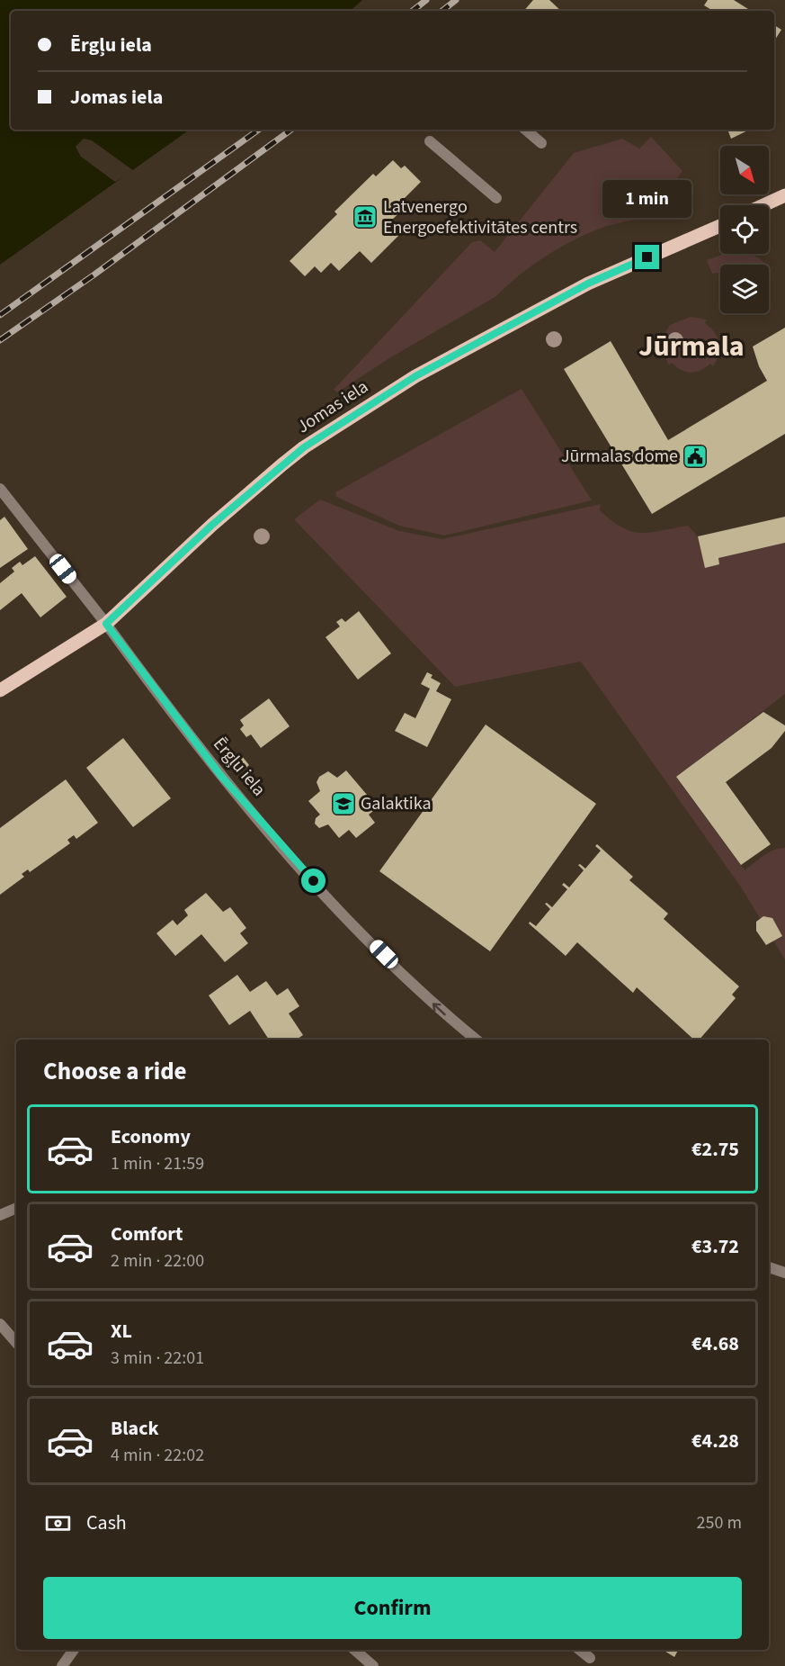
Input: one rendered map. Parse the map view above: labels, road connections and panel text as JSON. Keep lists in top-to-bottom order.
{
  "streets": {
    "main road": ["Jomas iela"],
    "street": ["Ērgļu iela"]
  },
  "crossings": [
    ["Jomas iela", "Ērgļu iela"]
  ],
  "one_way": ["Ērgļu iela"],
  "districts": ["Jūrmala"],
  "places": {
    "museum": ["Latvenergo Energoefektivitātes centrs"],
    "public building": ["Jūrmalas dome"],
    "school or university": ["Galaktika"]
  },
  "north": "bottom right",
  "page": {
    "banner": ["Ērgļu iela", "Jomas iela"],
    "bubble": "1 min",
    "heading": "Choose a ride",
    "list": [
      {
        "name": "Economy",
        "note": "1 min · 21:59",
        "value": "€2.75"
      },
      {
        "name": "Comfort",
        "note": "2 min · 22:00",
        "value": "€3.72"
      },
      {
        "name": "XL",
        "note": "3 min · 22:01",
        "value": "€4.68"
      },
      {
        "name": "Black",
        "note": "4 min · 22:02",
        "value": "€4.28"
      }
    ],
    "pay": ["Cash", "250 m"],
    "buttons": "Confirm"
  }
}
